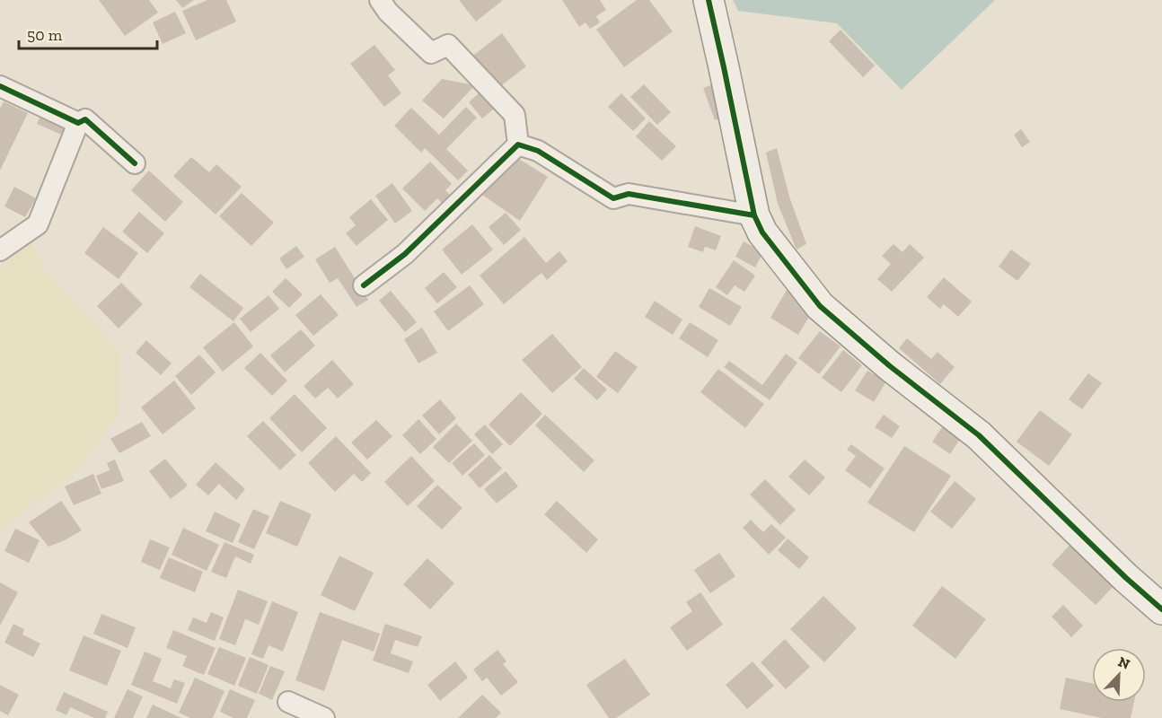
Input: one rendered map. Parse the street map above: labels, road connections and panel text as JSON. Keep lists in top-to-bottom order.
{
  "scale_bar": "50 m",
  "north": "top right"
}
